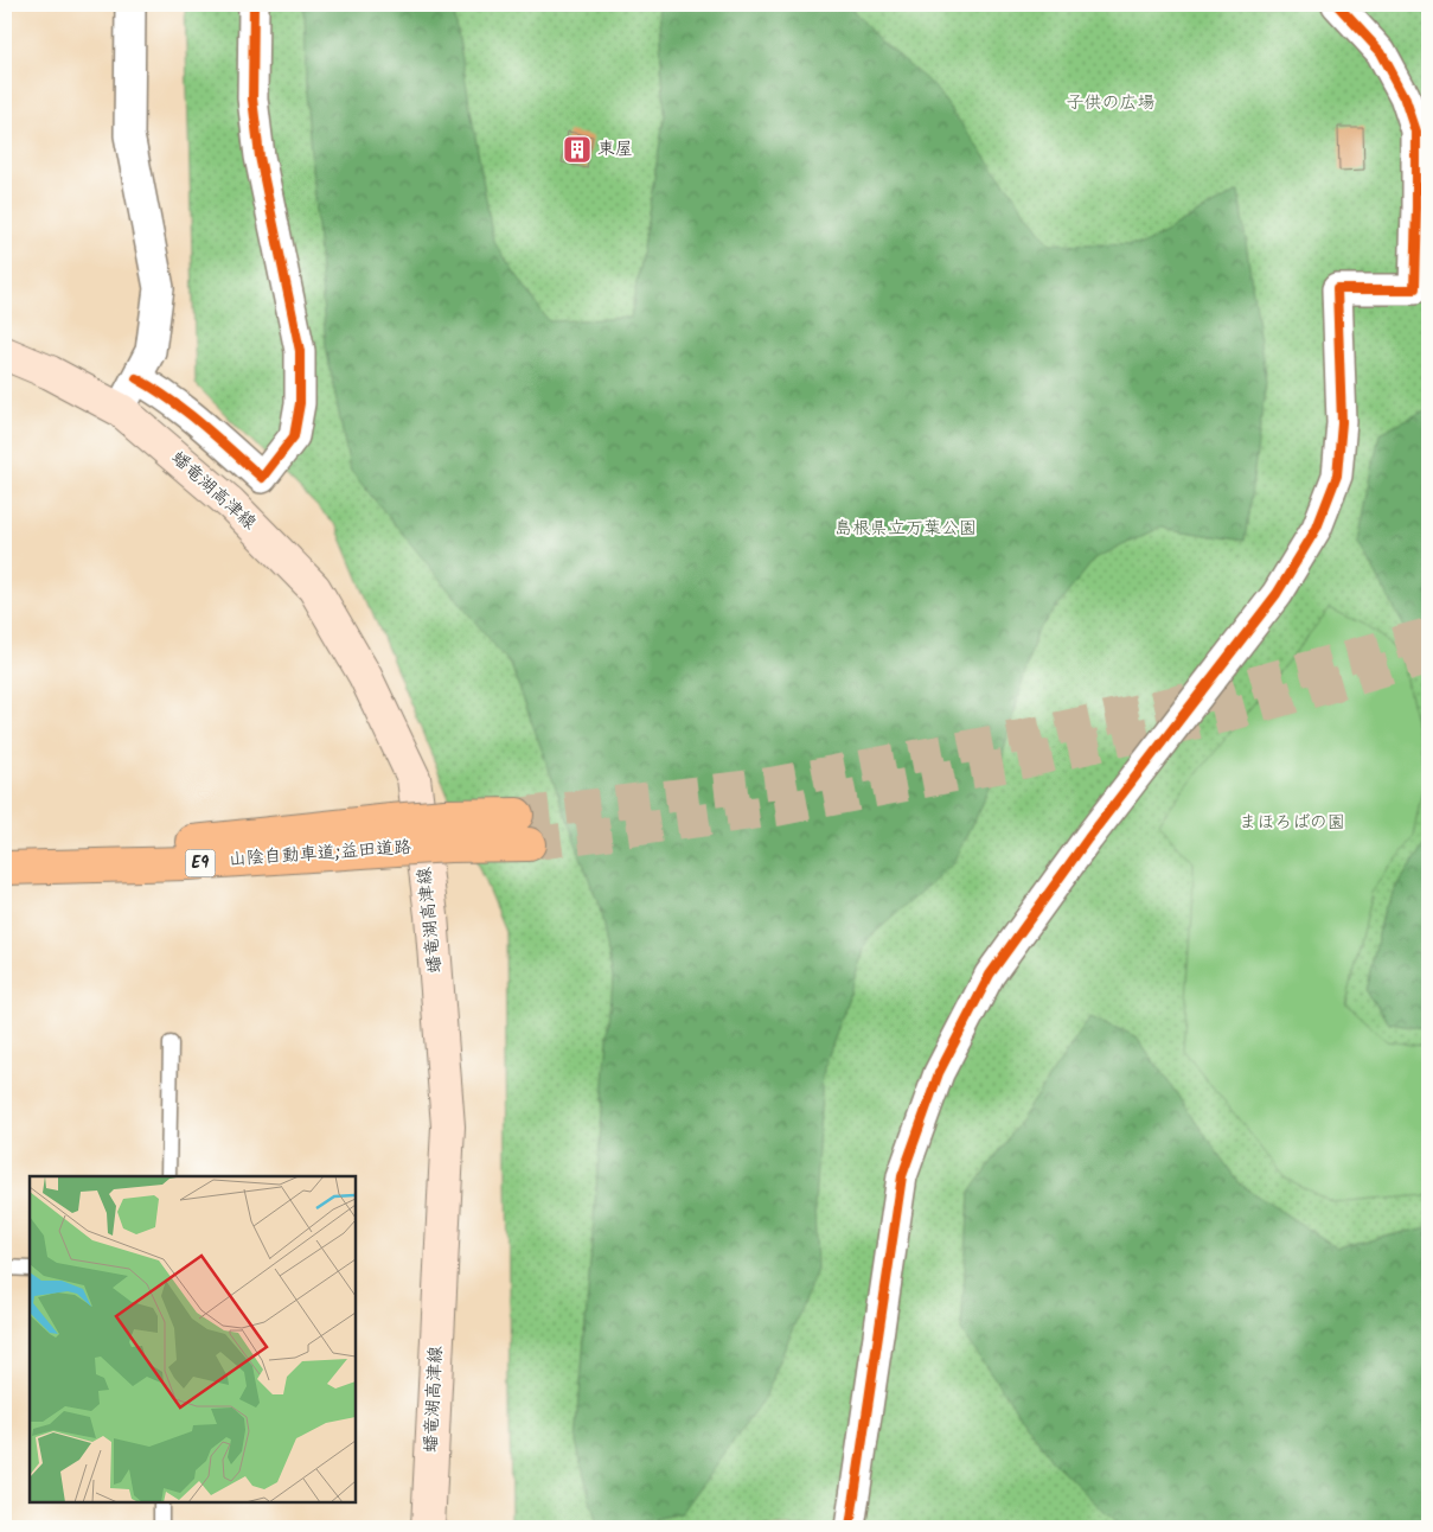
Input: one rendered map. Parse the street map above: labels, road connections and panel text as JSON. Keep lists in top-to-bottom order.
{
  "streets": {
    "highway": ["山陰自動車道;益田道路", "E9"],
    "main road": ["蟠竜湖高津線"]
  },
  "parks": ["子供の広場", "島根県立万葉公園", "まほろばの園"],
  "places": {
    "building": ["東屋"]
  }
}
